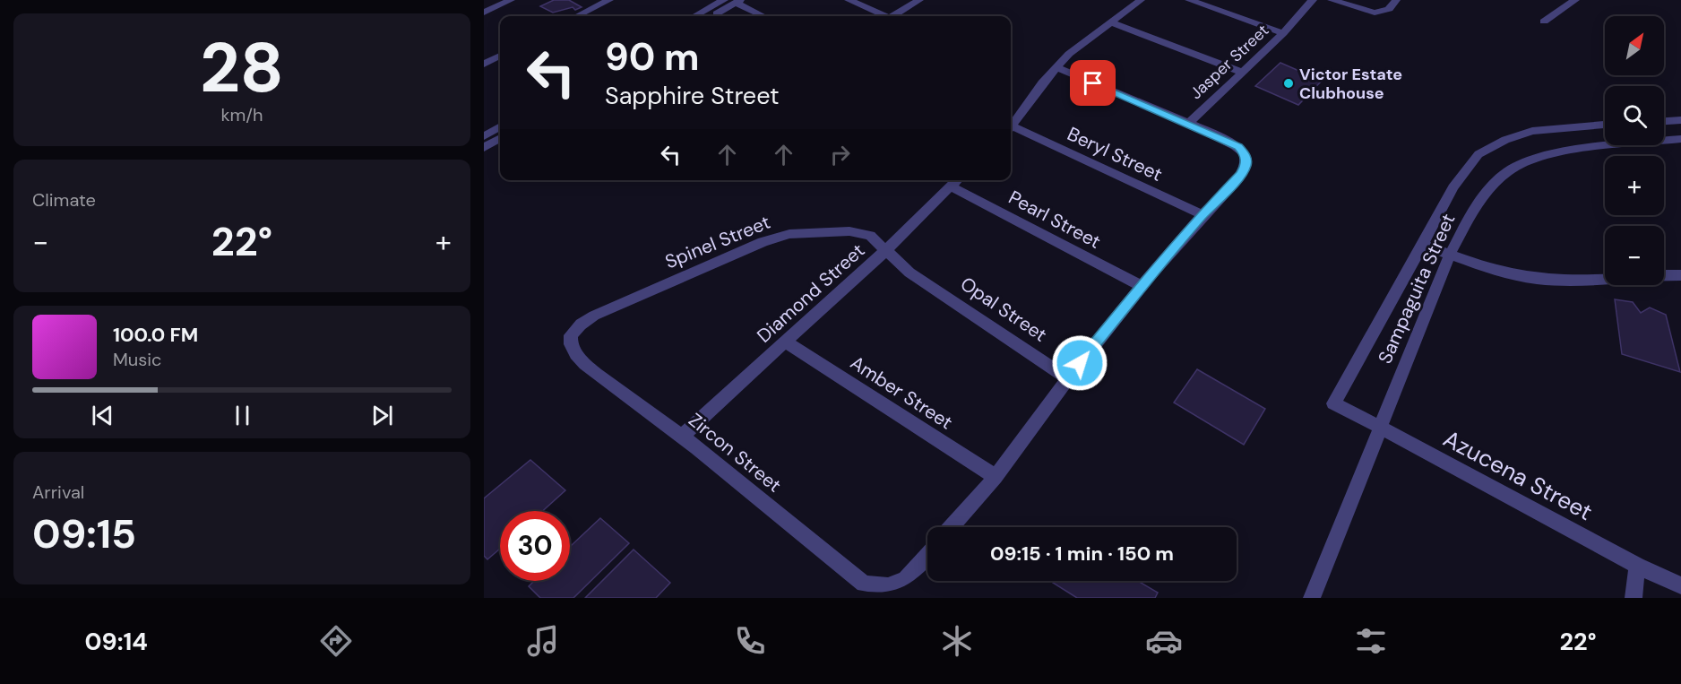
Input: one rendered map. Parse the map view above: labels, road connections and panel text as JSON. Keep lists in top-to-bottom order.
{
  "streets": {
    "street": [
      "Jasper Street",
      "Beryl Street",
      "Pearl Street",
      "Spinel Street",
      "Sampaguita Street",
      "Diamond Street",
      "Opal Street",
      "Amber Street",
      "Zircon Street",
      "Azucena Street"
    ]
  },
  "crossings": [
    ["Pearl Street", "Diamond Street"],
    ["Spinel Street", "Diamond Street"],
    ["Spinel Street", "Opal Street"],
    ["Spinel Street", "Zircon Street"],
    ["Sampaguita Street", "Azucena Street"],
    ["Diamond Street", "Opal Street"],
    ["Diamond Street", "Amber Street"],
    ["Diamond Street", "Zircon Street"]
  ],
  "places": ["Victor Estate Clubhouse"],
  "north": "top right",
  "page": {
    "tile": [
      ["28", "km/h"],
      "Climate",
      ["Arrival", "09:15"]
    ],
    "map_buttons": ["+", "−"],
    "turn": ["90 m", "Sapphire Street"],
    "heat": ["−", "22°", "+"],
    "song": ["100.0 FM", "Music"],
    "limit": "30",
    "trip": "09:15 · 1 min · 150 m",
    "tabs": ["09:14", "22°"]
  }
}
